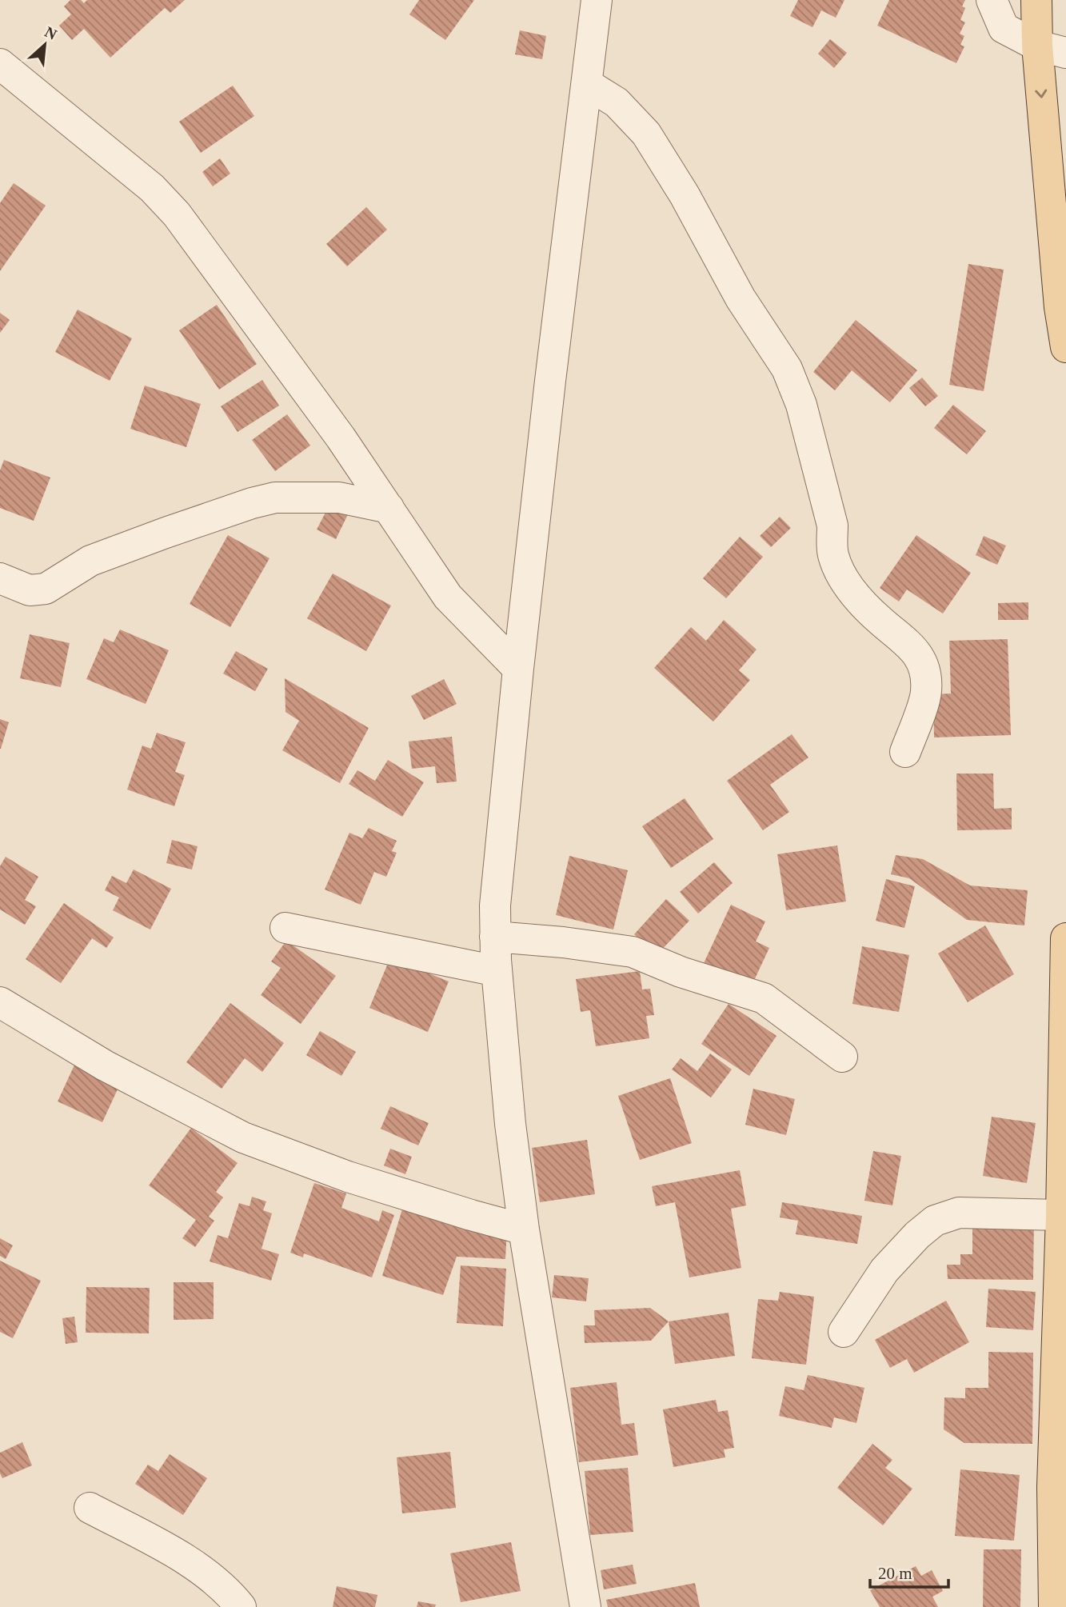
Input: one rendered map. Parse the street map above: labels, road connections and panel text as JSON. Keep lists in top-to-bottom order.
{
  "scale_bar": "20 m",
  "north": "top right"
}
